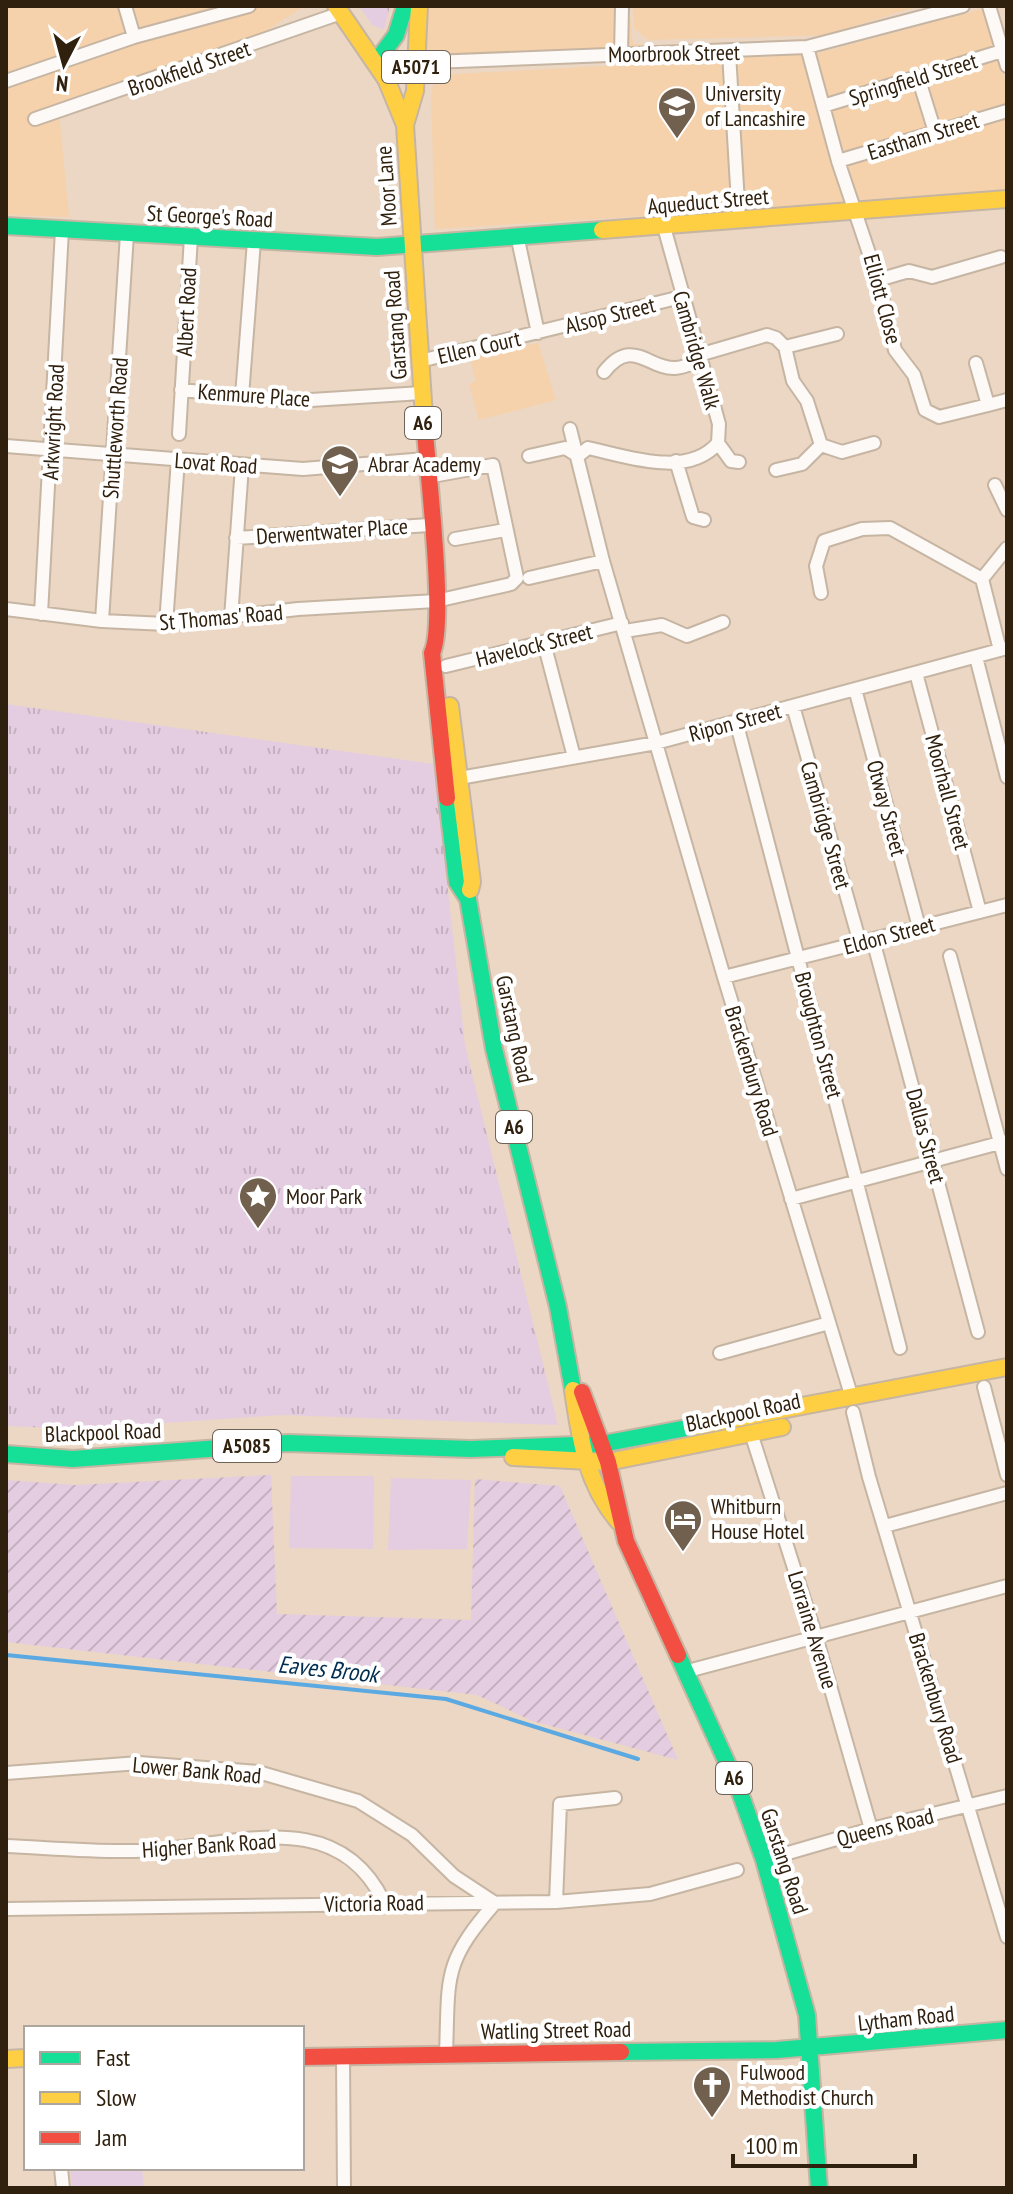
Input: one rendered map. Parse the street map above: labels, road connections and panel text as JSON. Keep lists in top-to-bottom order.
{
  "streets": {
    "main road": [
      "A5071",
      "Moor Lane",
      "Aqueduct Street",
      "St George's Road",
      "Garstang Road",
      "A6",
      "Blackpool Road",
      "A5085",
      "Lytham Road",
      "Watling Street Road"
    ],
    "street": [
      "Moorbrook Street",
      "Brookfield Street",
      "Springfield Street",
      "Eastham Street",
      "Elliott Close",
      "Albert Road",
      "Alsop Street",
      "Ellen Court",
      "Cambridge Walk",
      "Kenmure Place",
      "Arkwright Road",
      "Shuttleworth Road",
      "Lovat Road",
      "Derwentwater Place",
      "St Thomas' Road",
      "Havelock Street",
      "Ripon Street",
      "Moorhall Street",
      "Otway Street",
      "Cambridge Street",
      "Eldon Street",
      "Broughton Street",
      "Brackenbury Road",
      "Dallas Street",
      "Lorraine Avenue",
      "Lower Bank Road",
      "Queens Road",
      "Higher Bank Road",
      "Victoria Road"
    ]
  },
  "crossings": [
    ["Moorbrook Street", "A5071"],
    ["Moorbrook Street", "Moor Lane"],
    ["Moorbrook Street", "Elliott Close"],
    ["Moorbrook Street", "A6"],
    ["A5071", "Moor Lane"],
    ["A5071", "A6"],
    ["Brookfield Street", "A6"],
    ["Springfield Street", "Elliott Close"],
    ["Eastham Street", "Elliott Close"],
    ["Moor Lane", "Aqueduct Street"],
    ["Moor Lane", "St George's Road"],
    ["Moor Lane", "Garstang Road"],
    ["Moor Lane", "A6"],
    ["Aqueduct Street", "St George's Road"],
    ["Aqueduct Street", "Elliott Close"],
    ["Aqueduct Street", "Garstang Road"],
    ["Aqueduct Street", "Cambridge Walk"],
    ["St George's Road", "Albert Road"],
    ["St George's Road", "Garstang Road"],
    ["St George's Road", "Arkwright Road"],
    ["St George's Road", "Shuttleworth Road"],
    ["Albert Road", "Kenmure Place"],
    ["Alsop Street", "Ellen Court"],
    ["Alsop Street", "Cambridge Walk"],
    ["Garstang Road", "Ellen Court"],
    ["Garstang Road", "Kenmure Place"],
    ["Garstang Road", "A6"],
    ["Garstang Road", "Lovat Road"],
    ["Garstang Road", "Derwentwater Place"],
    ["Garstang Road", "St Thomas' Road"],
    ["Garstang Road", "Havelock Street"],
    ["Garstang Road", "Ripon Street"],
    ["Garstang Road", "Blackpool Road"],
    ["Garstang Road", "Queens Road"],
    ["Garstang Road", "Lytham Road"],
    ["Garstang Road", "Watling Street Road"],
    ["Arkwright Road", "Lovat Road"],
    ["Arkwright Road", "St Thomas' Road"],
    ["A6", "Blackpool Road"],
    ["Shuttleworth Road", "Lovat Road"],
    ["Shuttleworth Road", "St Thomas' Road"],
    ["St Thomas' Road", "Brackenbury Road"],
    ["Havelock Street", "Brackenbury Road"],
    ["Ripon Street", "Moorhall Street"],
    ["Ripon Street", "Otway Street"],
    ["Ripon Street", "Cambridge Street"],
    ["Ripon Street", "Broughton Street"],
    ["Ripon Street", "Brackenbury Road"],
    ["Moorhall Street", "Eldon Street"],
    ["Otway Street", "Eldon Street"],
    ["Cambridge Street", "Eldon Street"],
    ["Cambridge Street", "Dallas Street"],
    ["Eldon Street", "Broughton Street"],
    ["Eldon Street", "Brackenbury Road"],
    ["Eldon Street", "Dallas Street"],
    ["Brackenbury Road", "Blackpool Road"],
    ["Brackenbury Road", "Queens Road"],
    ["Blackpool Road", "Lorraine Avenue"],
    ["Lorraine Avenue", "Queens Road"],
    ["Lower Bank Road", "Victoria Road"],
    ["Higher Bank Road", "Victoria Road"],
    ["Lytham Road", "Watling Street Road"]
  ],
  "water": ["Eaves Brook"],
  "places": {
    "school or university": ["University of Lancashire", "Abrar Academy"],
    "place": ["Moor Park"],
    "hotel": ["Whitburn House Hotel"],
    "church": ["Fulwood Methodist Church"]
  },
  "legend": ["Fast", "Slow", "Jam"],
  "scale_bar": "100 m",
  "north": "bottom"
}
